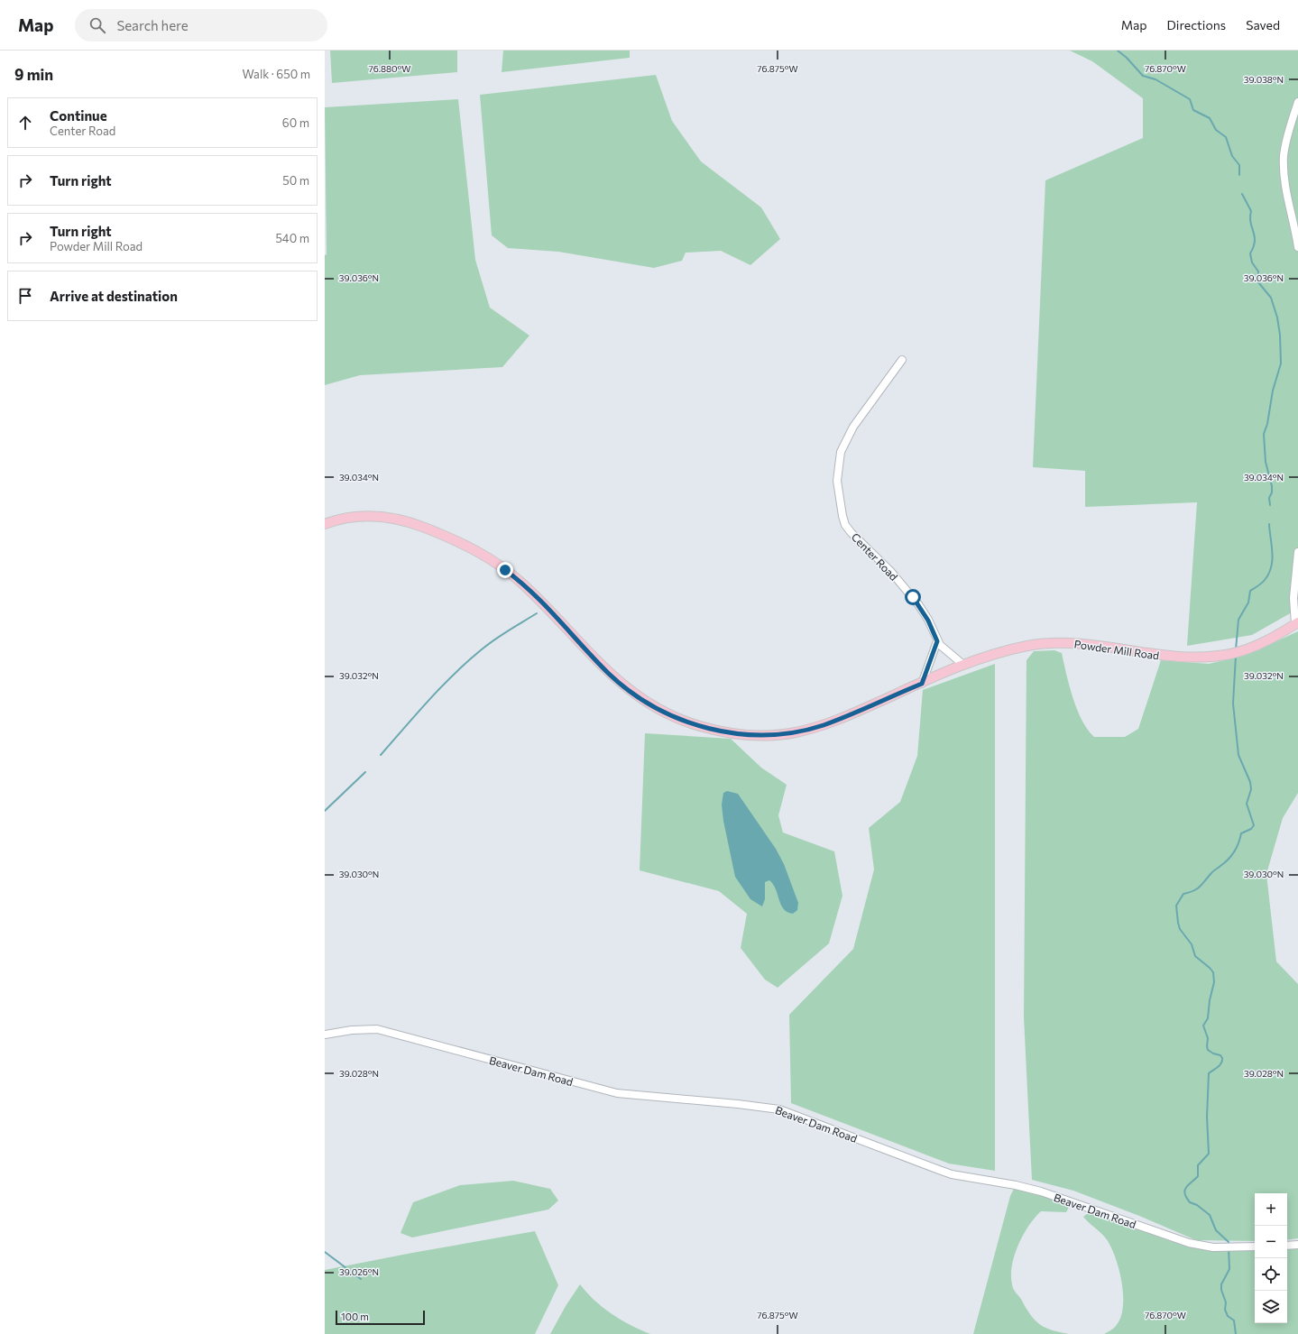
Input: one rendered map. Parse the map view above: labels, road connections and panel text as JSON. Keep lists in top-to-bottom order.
{
  "streets": {
    "main road": ["Powder Mill Road"],
    "street": ["Center Road", "Beaver Dam Road"]
  },
  "crossings": [
    ["Center Road", "Powder Mill Road"]
  ],
  "scale_bar": "100 m",
  "page": {
    "header": "Map",
    "search": "Search here",
    "nav": ["Map", "Directions", "Saved"],
    "heading": ["9 min", "Walk · 650 m"],
    "list": [
      ["Continue", "Center Road", "60 m"],
      ["Turn right", "50 m"],
      ["Turn right", "Powder Mill Road", "540 m"],
      "Arrive at destination"
    ],
    "map_buttons": ["+", "−"],
    "scale": "100 m"
  },
  "coordinates": [
    "76.880°W",
    "76.875°W",
    "76.870°W",
    "39.038°N",
    "39.036°N",
    "39.034°N",
    "39.032°N",
    "39.030°N",
    "39.028°N",
    "39.026°N"
  ]
}
